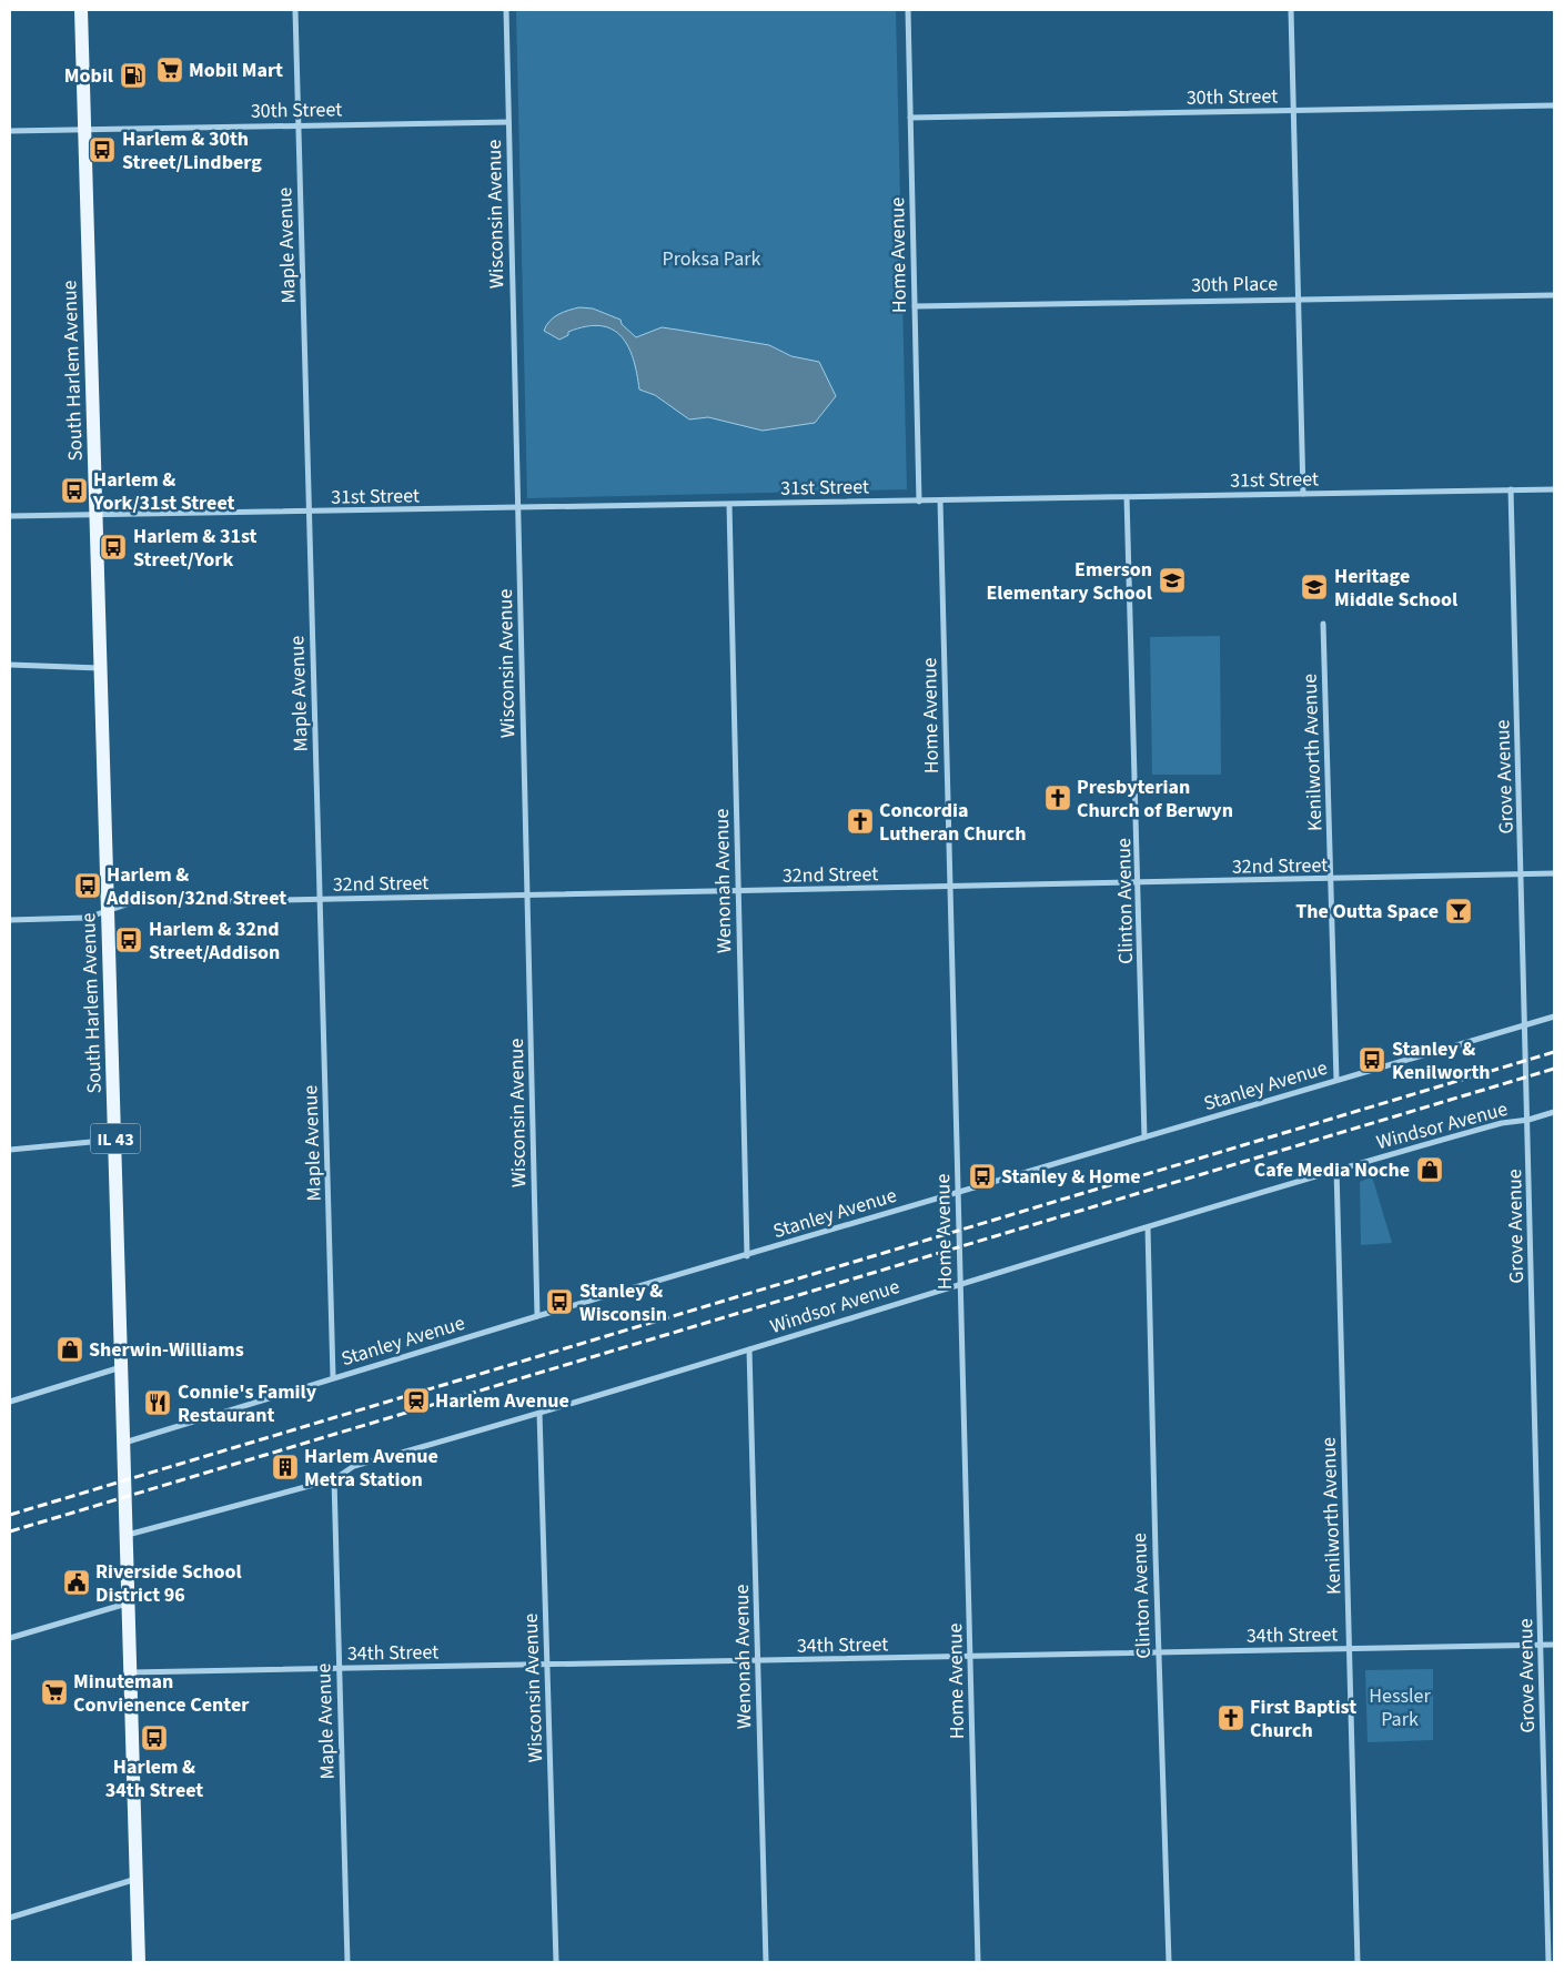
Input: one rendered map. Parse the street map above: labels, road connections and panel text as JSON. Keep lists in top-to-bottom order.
{
  "streets": {
    "main road": ["South Harlem Avenue", "IL 43"],
    "street": [
      "30th Street",
      "Wisconsin Avenue",
      "Maple Avenue",
      "Home Avenue",
      "30th Place",
      "31st Street",
      "Kenilworth Avenue",
      "Grove Avenue",
      "32nd Street",
      "Wenonah Avenue",
      "Clinton Avenue",
      "Stanley Avenue",
      "Windsor Avenue",
      "34th Street"
    ]
  },
  "crossings": [
    ["30th Street", "Wisconsin Avenue"],
    ["30th Street", "Maple Avenue"],
    ["30th Street", "Home Avenue"],
    ["30th Street", "South Harlem Avenue"],
    ["Wisconsin Avenue", "31st Street"],
    ["Wisconsin Avenue", "32nd Street"],
    ["Wisconsin Avenue", "Stanley Avenue"],
    ["Wisconsin Avenue", "Windsor Avenue"],
    ["Wisconsin Avenue", "34th Street"],
    ["Maple Avenue", "31st Street"],
    ["Maple Avenue", "32nd Street"],
    ["Maple Avenue", "Stanley Avenue"],
    ["Maple Avenue", "Windsor Avenue"],
    ["Maple Avenue", "34th Street"],
    ["Home Avenue", "30th Place"],
    ["Home Avenue", "31st Street"],
    ["Home Avenue", "32nd Street"],
    ["Home Avenue", "Stanley Avenue"],
    ["Home Avenue", "Windsor Avenue"],
    ["Home Avenue", "34th Street"],
    ["South Harlem Avenue", "31st Street"],
    ["South Harlem Avenue", "32nd Street"],
    ["South Harlem Avenue", "Stanley Avenue"],
    ["South Harlem Avenue", "Windsor Avenue"],
    ["South Harlem Avenue", "34th Street"],
    ["31st Street", "Grove Avenue"],
    ["31st Street", "Wenonah Avenue"],
    ["31st Street", "Clinton Avenue"],
    ["Kenilworth Avenue", "32nd Street"],
    ["Kenilworth Avenue", "Stanley Avenue"],
    ["Kenilworth Avenue", "Windsor Avenue"],
    ["Kenilworth Avenue", "34th Street"],
    ["Grove Avenue", "32nd Street"],
    ["Grove Avenue", "Stanley Avenue"],
    ["Grove Avenue", "Windsor Avenue"],
    ["Grove Avenue", "34th Street"],
    ["32nd Street", "Wenonah Avenue"],
    ["32nd Street", "Clinton Avenue"],
    ["Wenonah Avenue", "Stanley Avenue"],
    ["Wenonah Avenue", "Windsor Avenue"],
    ["Wenonah Avenue", "34th Street"],
    ["Clinton Avenue", "Stanley Avenue"],
    ["Clinton Avenue", "Windsor Avenue"],
    ["Clinton Avenue", "34th Street"]
  ],
  "parks": ["Proksa Park", "Hessler Park"],
  "places": {
    "supermarket": ["Mobil Mart", "Minuteman Convienence Center"],
    "fuel station": ["Mobil"],
    "bus stop": [
      "Harlem & 30th Street/Lindberg",
      "Harlem & York/31st Street",
      "Harlem & 31st Street/York",
      "Harlem & Addison/32nd Street",
      "Harlem & 32nd Street/Addison",
      "Stanley & Kenilworth",
      "Stanley & Home",
      "Stanley & Wisconsin",
      "Harlem & 34th Street"
    ],
    "school or university": ["Emerson Elementary School", "Heritage Middle School"],
    "church": ["Presbyterian Church of Berwyn", "Concordia Lutheran Church", "First Baptist Church"],
    "bar": ["The Outta Space"],
    "shop": ["Cafe Media Noche", "Sherwin-Williams"],
    "station": ["Harlem Avenue"],
    "restaurant": ["Connie's Family Restaurant"],
    "building": ["Harlem Avenue Metra Station"],
    "public building": ["Riverside School District 96"]
  }
}
